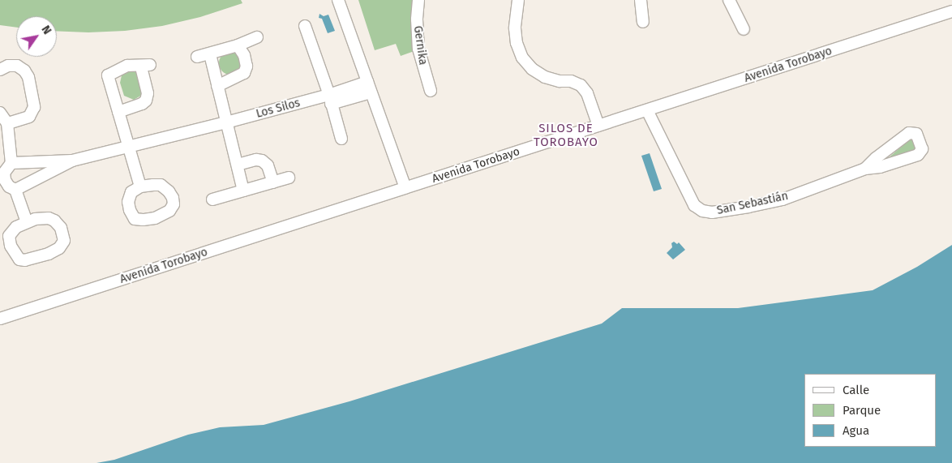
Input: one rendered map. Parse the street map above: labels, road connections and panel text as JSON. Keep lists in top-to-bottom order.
{
  "streets": {
    "street": [
      "Gernika",
      "Avenida Torobayo",
      "Los Silos",
      "San Sebastián"
    ]
  },
  "crossings": [
    ["Avenida Torobayo", "San Sebastián"]
  ],
  "districts": ["SILOS DE TOROBAYO"],
  "legend": ["Calle", "Parque", "Agua"],
  "north": "top right"
}
